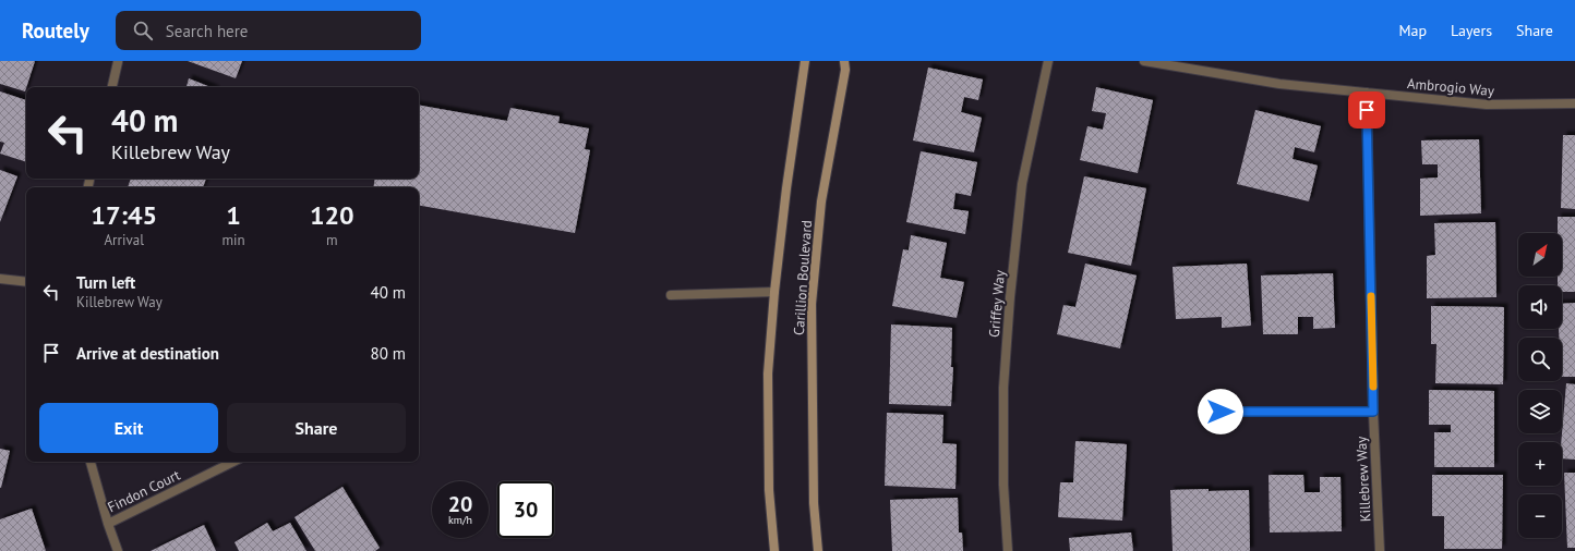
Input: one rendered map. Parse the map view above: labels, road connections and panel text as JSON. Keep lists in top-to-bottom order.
{
  "streets": {
    "street": [
      "Ambrogio Way",
      "Carillion Boulevard",
      "Griffey Way",
      "Killebrew Way",
      "Findon Court"
    ]
  },
  "crossings": [
    ["Ambrogio Way", "Killebrew Way"]
  ],
  "north": "top right",
  "page": {
    "header": "Routely",
    "search": "Search here",
    "nav": ["Map", "Layers", "Share"],
    "turn": ["40 m", "Killebrew Way"],
    "eta": [
      "17:45",
      "Arrival",
      "1",
      "min",
      "120",
      "m"
    ],
    "map_buttons": ["+", "−"],
    "list": [
      {
        "name": "Turn left",
        "note": "Killebrew Way",
        "value": "40 m"
      },
      {
        "name": "Arrive at destination",
        "value": "80 m"
      }
    ],
    "buttons": ["Exit", "Share"],
    "speed": "20 km/h",
    "limit": "30"
  }
}
